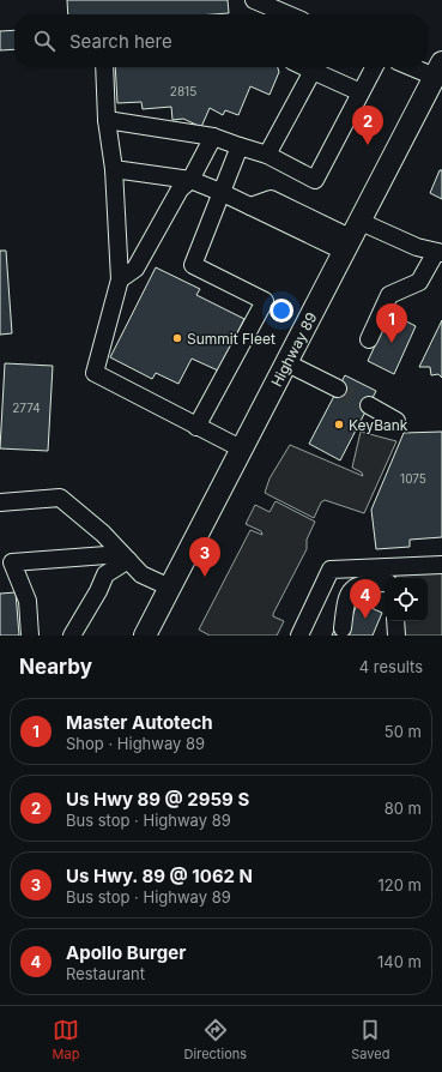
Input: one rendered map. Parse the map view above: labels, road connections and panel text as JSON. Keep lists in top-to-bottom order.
{
  "streets": {
    "main road": ["Highway 89"]
  },
  "places": ["Summit Fleet", "KeyBank"],
  "house_numbers": ["2815", "2774", "1075"],
  "page": {
    "search": "Search here",
    "pins": [
      "2",
      "1",
      "3",
      "4"
    ],
    "heading": ["Nearby", "4 results"],
    "list": [
      {
        "mark": "1",
        "name": "Master Autotech",
        "note": "Shop · Highway 89",
        "value": "50 m"
      },
      {
        "mark": "2",
        "name": "Us Hwy 89 @ 2959 S",
        "note": "Bus stop · Highway 89",
        "value": "80 m"
      },
      {
        "mark": "3",
        "name": "Us Hwy. 89 @ 1062 N",
        "note": "Bus stop · Highway 89",
        "value": "120 m"
      },
      {
        "mark": "4",
        "name": "Apollo Burger",
        "note": "Restaurant",
        "value": "140 m"
      }
    ],
    "nav": ["Map", "Directions", "Saved"]
  }
}
